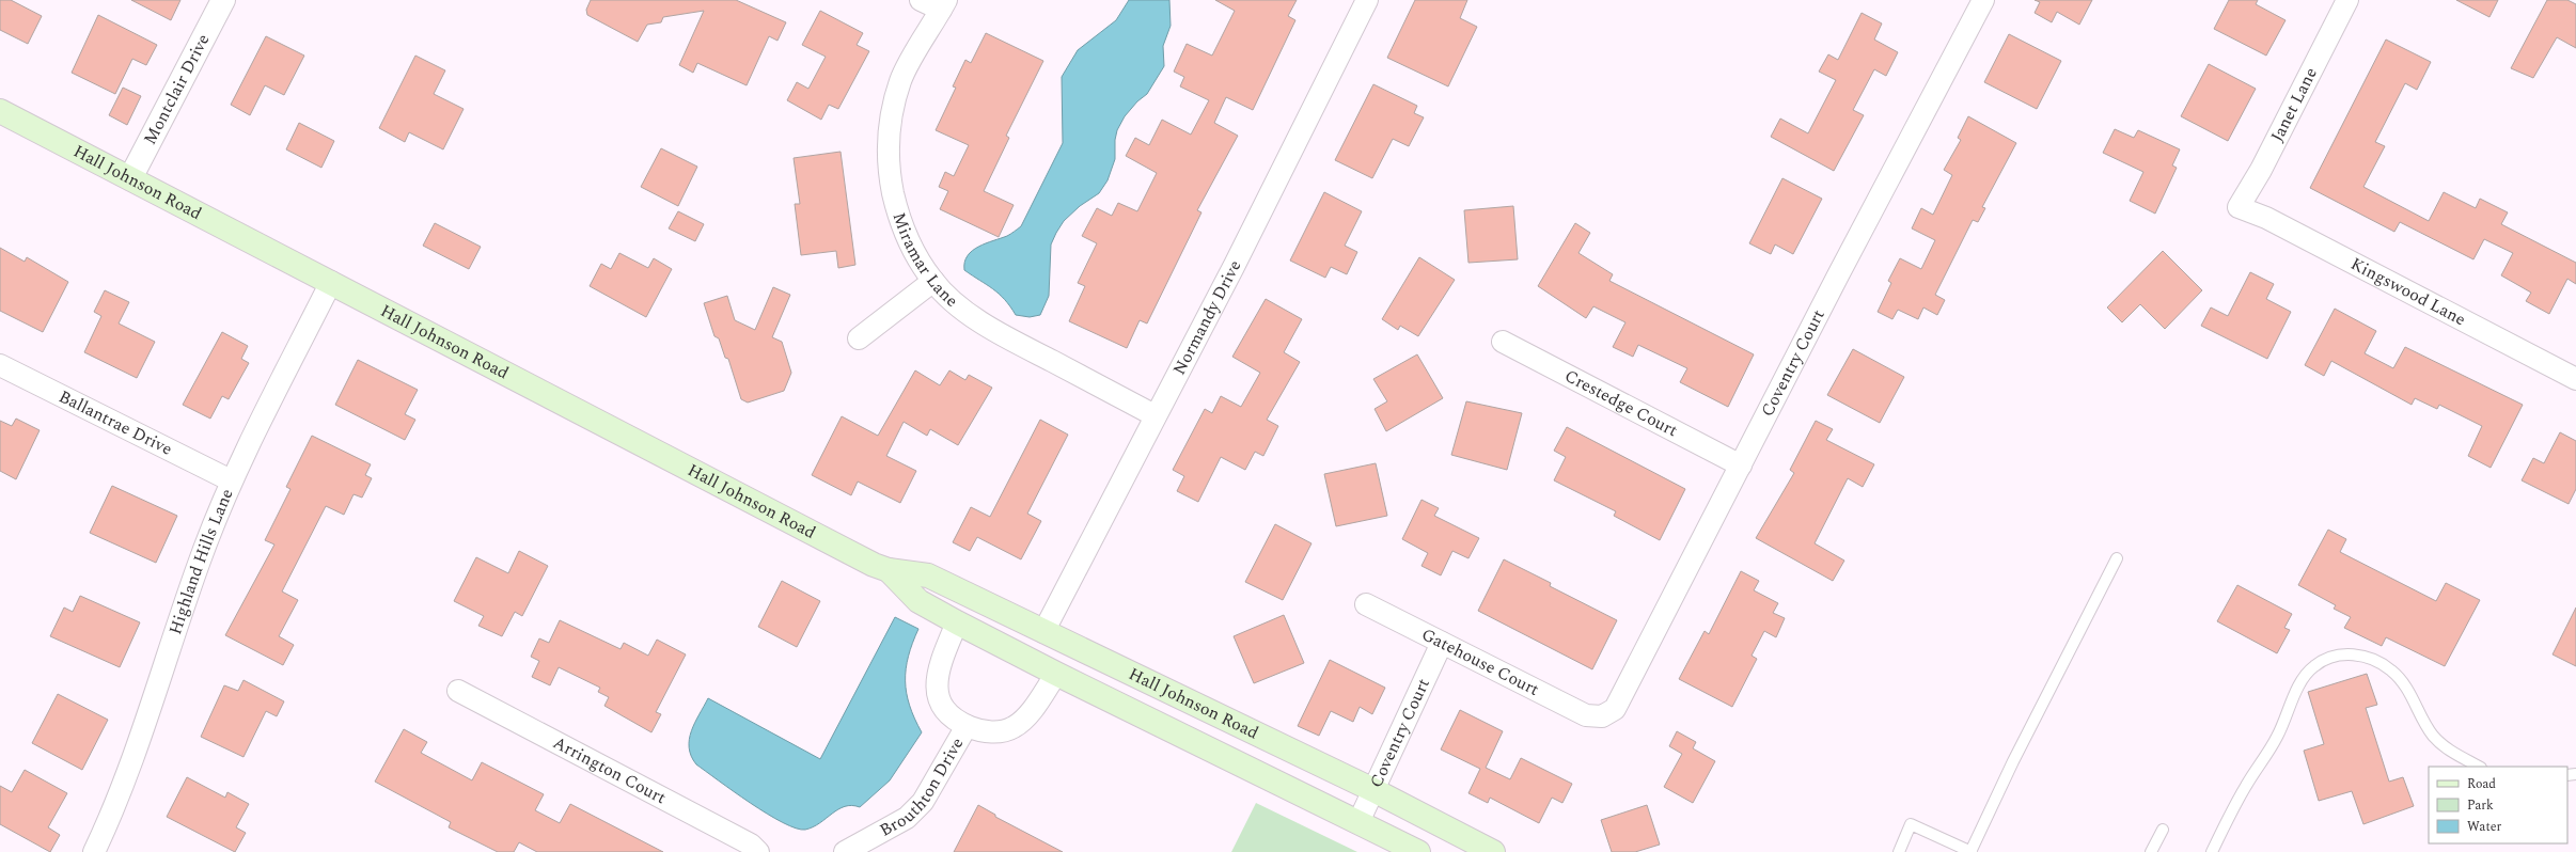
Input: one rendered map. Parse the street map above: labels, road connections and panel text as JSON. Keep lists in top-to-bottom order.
{
  "streets": {
    "main road": ["Hall Johnson Road"],
    "street": [
      "Montclair Drive",
      "Janet Lane",
      "Miramar Lane",
      "Kingswood Lane",
      "Normandy Drive",
      "Coventry Court",
      "Crestedge Court",
      "Ballantrae Drive",
      "Highland Hills Lane",
      "Gatehouse Court",
      "Arrington Court",
      "Brouthton Drive"
    ]
  },
  "crossings": [
    ["Montclair Drive", "Hall Johnson Road"],
    ["Janet Lane", "Kingswood Lane"],
    ["Hall Johnson Road", "Normandy Drive"],
    ["Hall Johnson Road", "Coventry Court"],
    ["Hall Johnson Road", "Highland Hills Lane"],
    ["Miramar Lane", "Normandy Drive"],
    ["Coventry Court", "Crestedge Court"],
    ["Coventry Court", "Gatehouse Court"],
    ["Ballantrae Drive", "Highland Hills Lane"]
  ],
  "legend": ["Road", "Park", "Water"]
}
